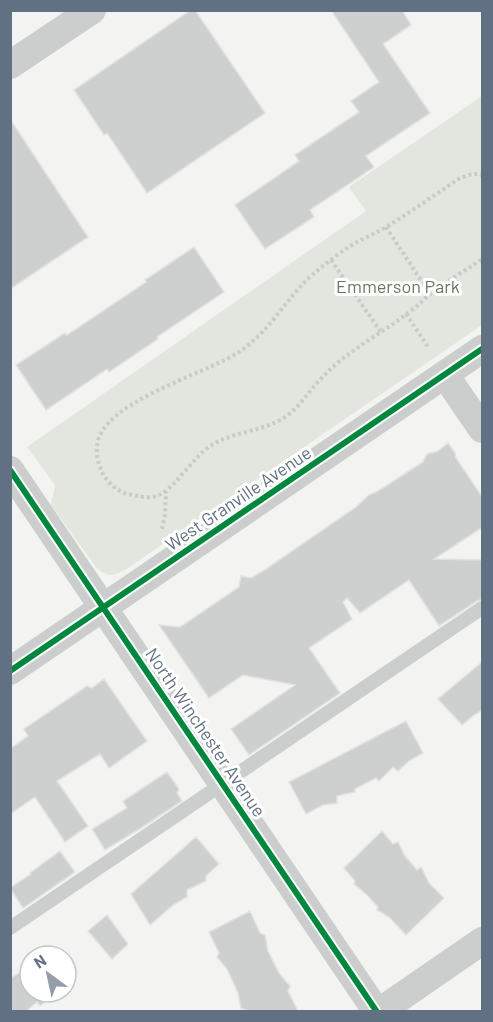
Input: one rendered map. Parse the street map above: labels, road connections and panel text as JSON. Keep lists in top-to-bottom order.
{
  "streets": {
    "street": ["West Granville Avenue", "North Winchester Avenue"]
  },
  "crossings": [
    ["West Granville Avenue", "North Winchester Avenue"]
  ],
  "parks": ["Emmerson Park"],
  "north": "top left"
}
